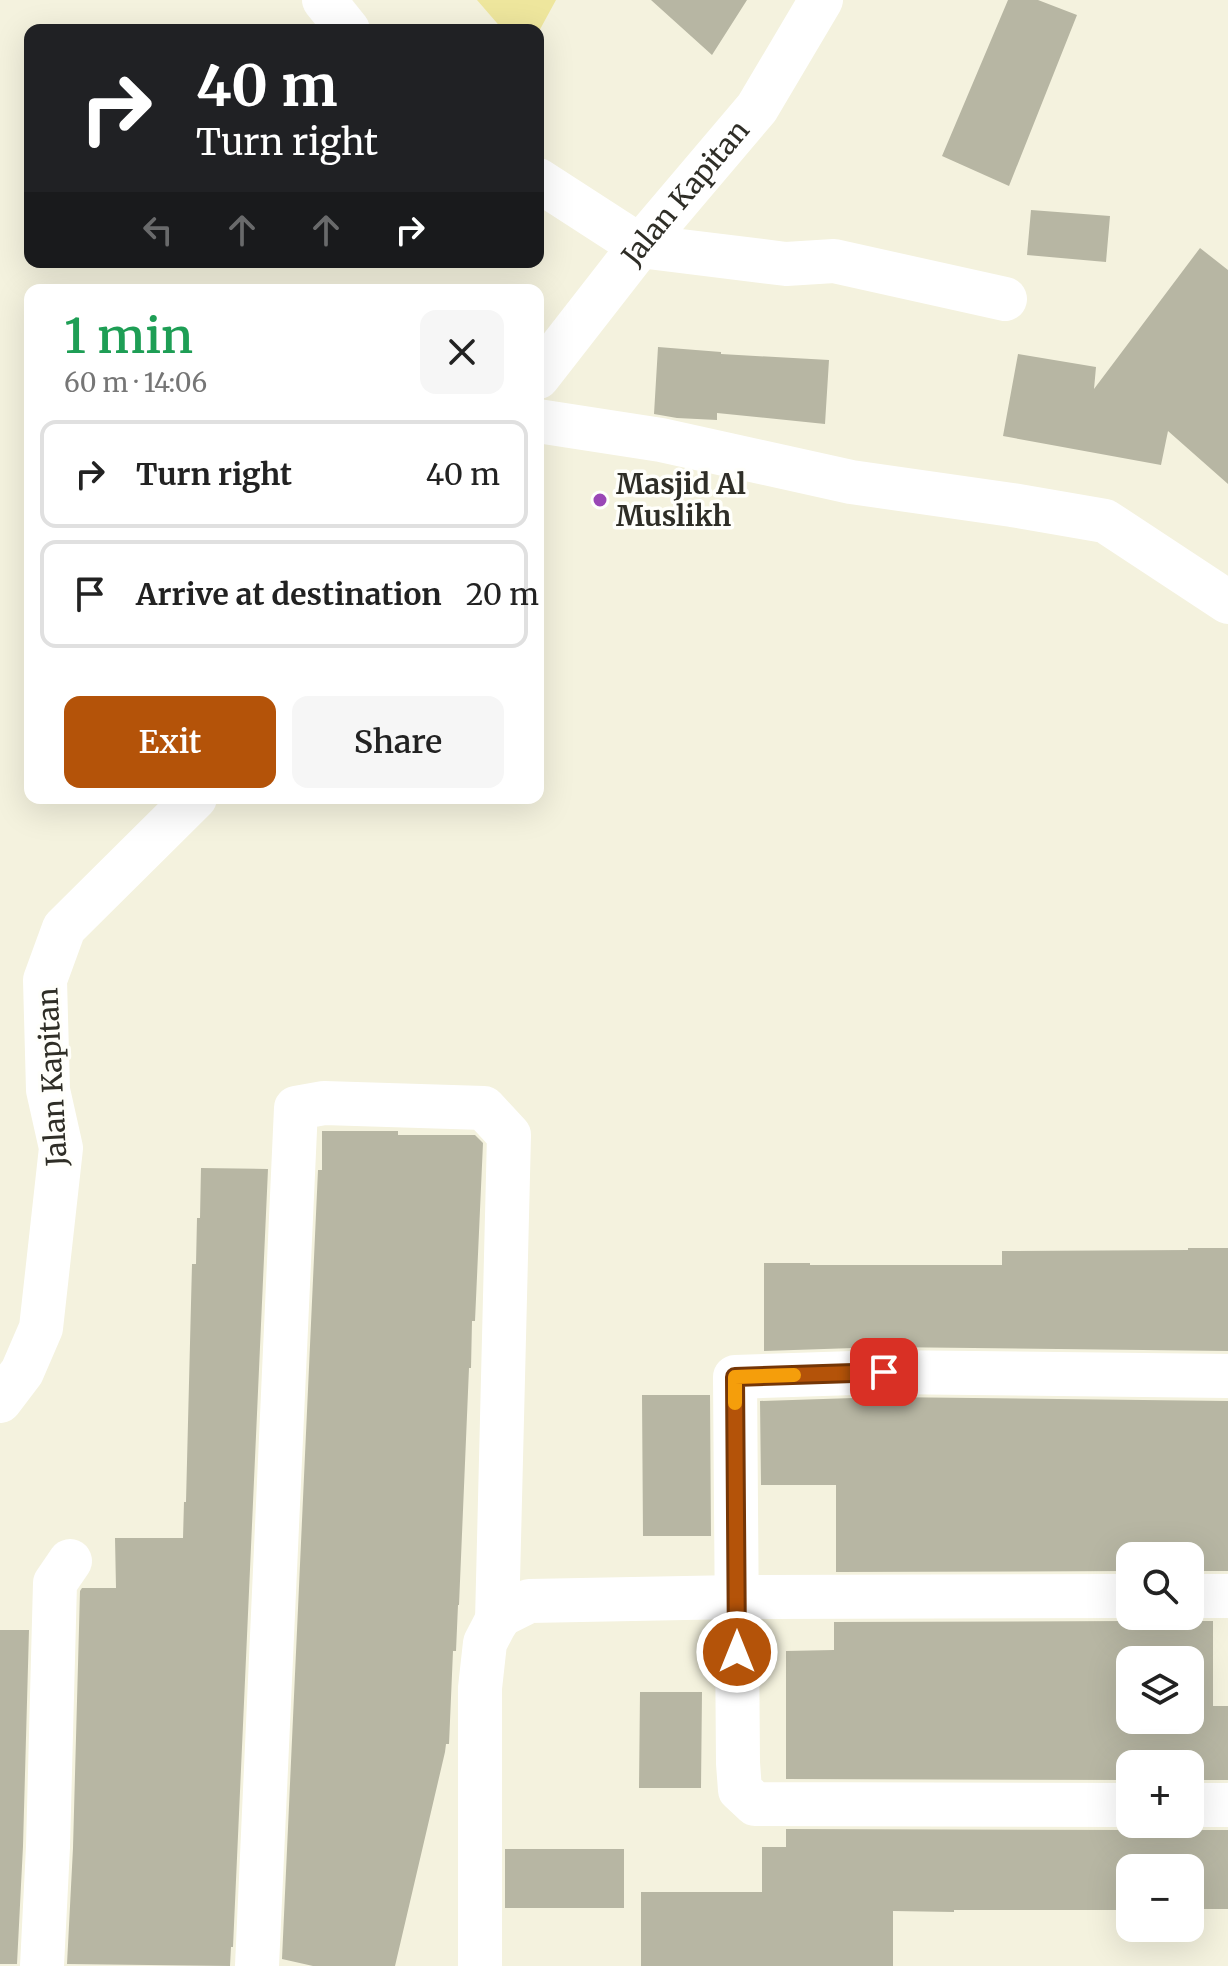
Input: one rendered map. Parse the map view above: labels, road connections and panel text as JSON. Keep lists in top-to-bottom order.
{
  "streets": {
    "street": ["Jalan Kapitan"]
  },
  "places": ["Masjid Al Muslikh"],
  "page": {
    "turn": ["40 m", "Turn right"],
    "heading": ["1 min", "60 m · 14:06"],
    "list": [
      {
        "name": "Turn right",
        "value": "40 m"
      },
      {
        "name": "Arrive at destination",
        "value": "20 m"
      }
    ],
    "buttons": ["Exit", "Share"],
    "map_buttons": ["+", "−"]
  }
}
